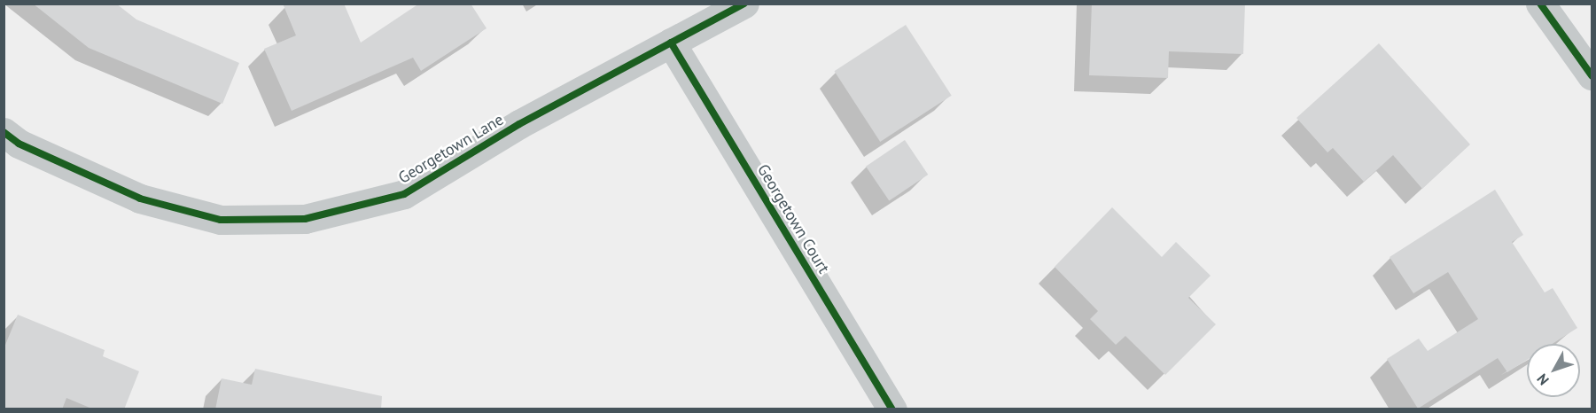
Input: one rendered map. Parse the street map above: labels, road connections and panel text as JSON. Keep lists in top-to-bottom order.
{
  "streets": {
    "street": ["Georgetown Lane", "Georgetown Court"]
  },
  "crossings": [
    ["Georgetown Lane", "Georgetown Court"]
  ],
  "north": "bottom left"
}
